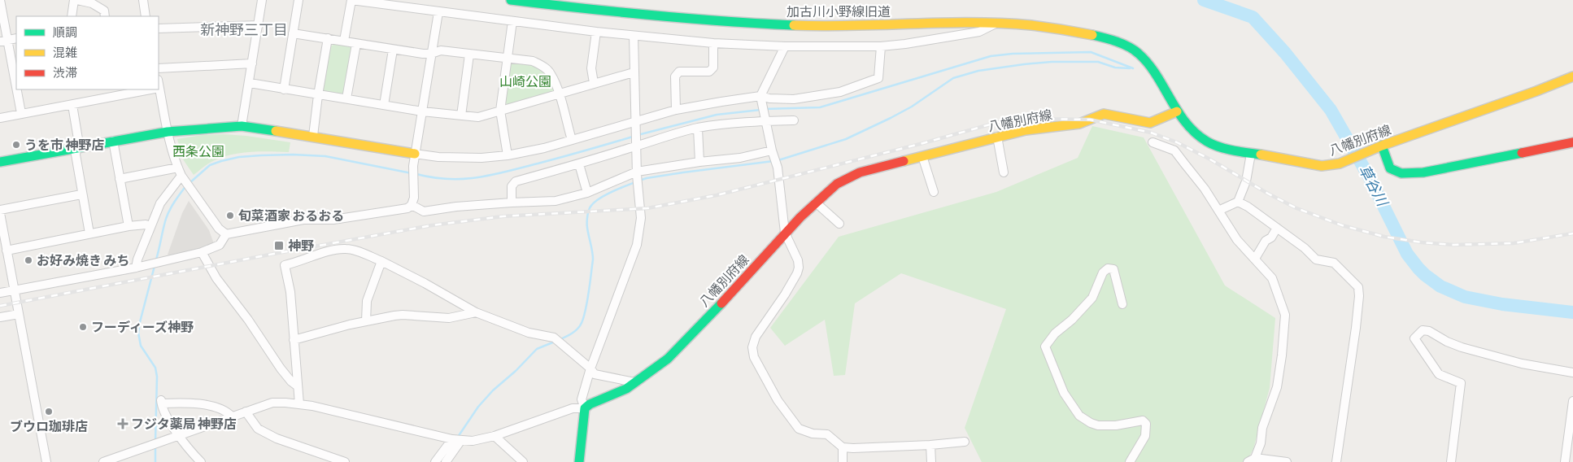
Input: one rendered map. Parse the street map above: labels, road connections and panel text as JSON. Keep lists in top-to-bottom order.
{
  "streets": {
    "street": ["加古川小野線旧道", "八幡別府線"]
  },
  "crossings": [
    ["加古川小野線旧道", "八幡別府線"]
  ],
  "districts": ["新神野三丁目"],
  "water": ["草谷川"],
  "parks": ["山崎公園", "西条公園"],
  "places": {
    "other": [
      "うを市 神野店",
      "旬菜酒家 おるおる",
      "お好み焼き みち",
      "フーディーズ神野",
      "ブウロ珈琲店"
    ],
    "transit": ["神野"],
    "health": ["フジタ薬局 神野店"]
  },
  "legend": ["順調", "混雑", "渋滞"]
}
